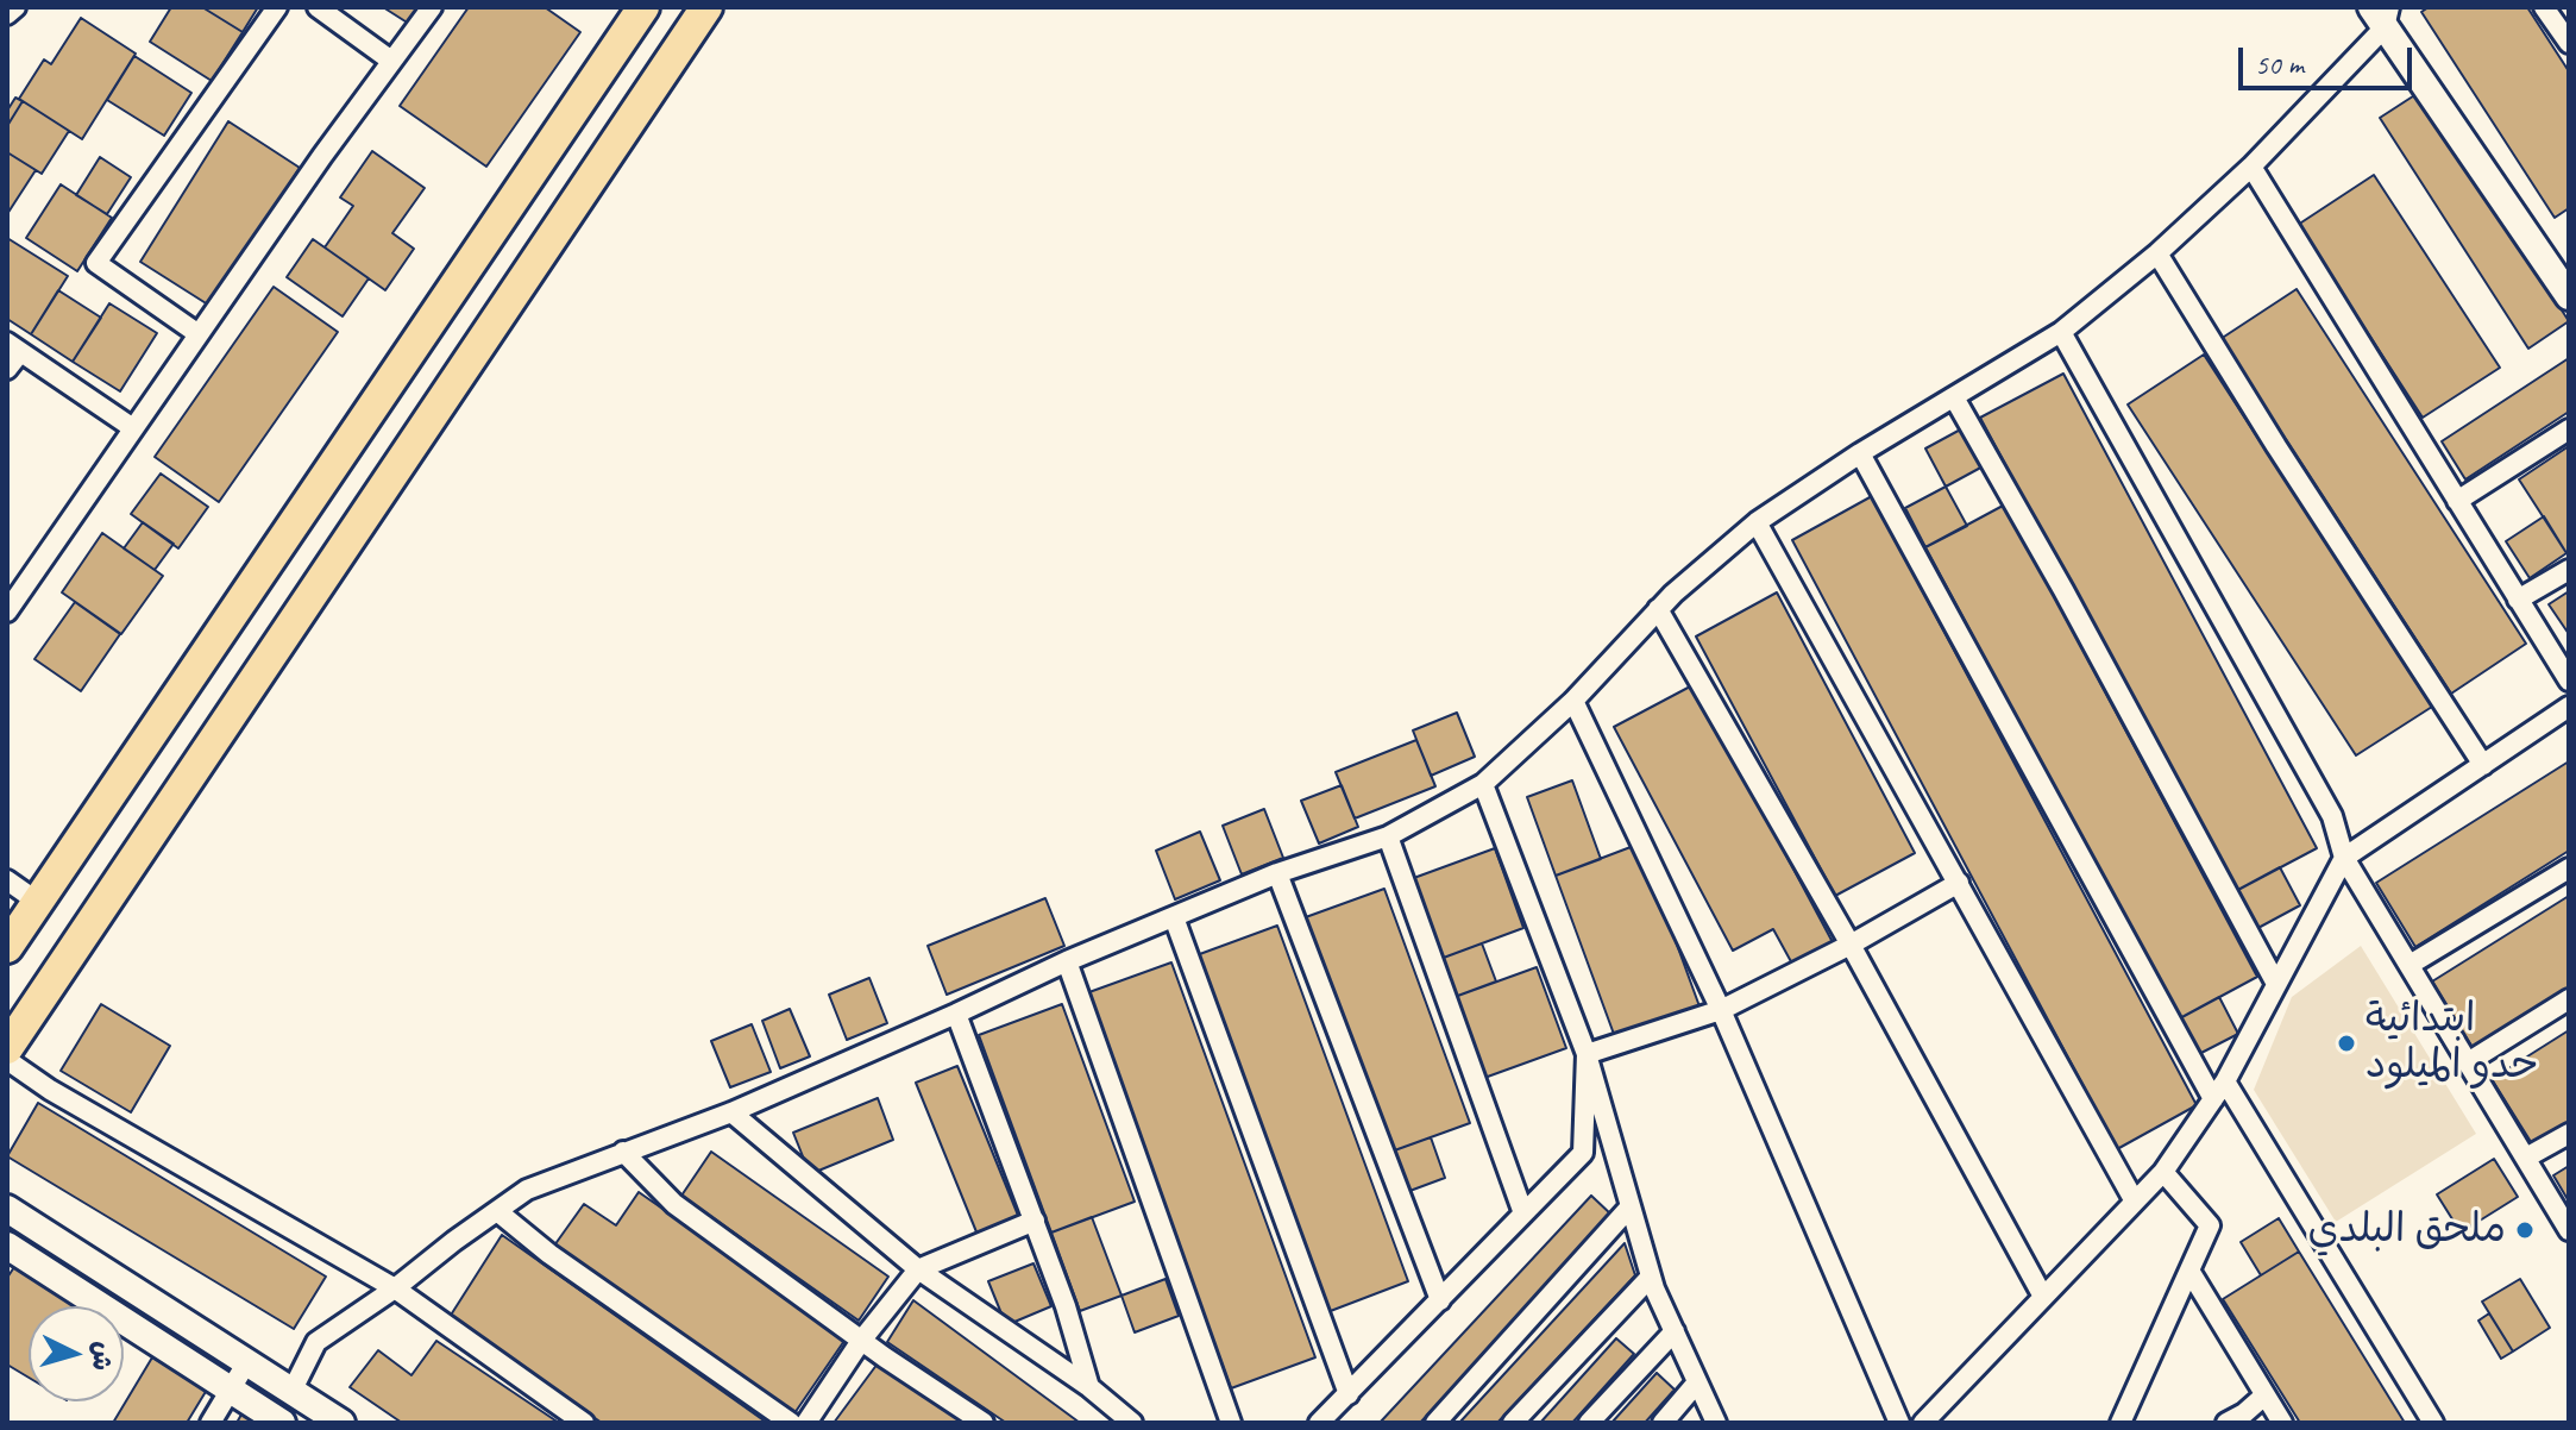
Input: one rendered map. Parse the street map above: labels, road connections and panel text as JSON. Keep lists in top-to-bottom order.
{
  "places": ["ابتدائية حدو الميلود", "ملحق البلدي"],
  "scale_bar": "50 m",
  "north": "right"
}
